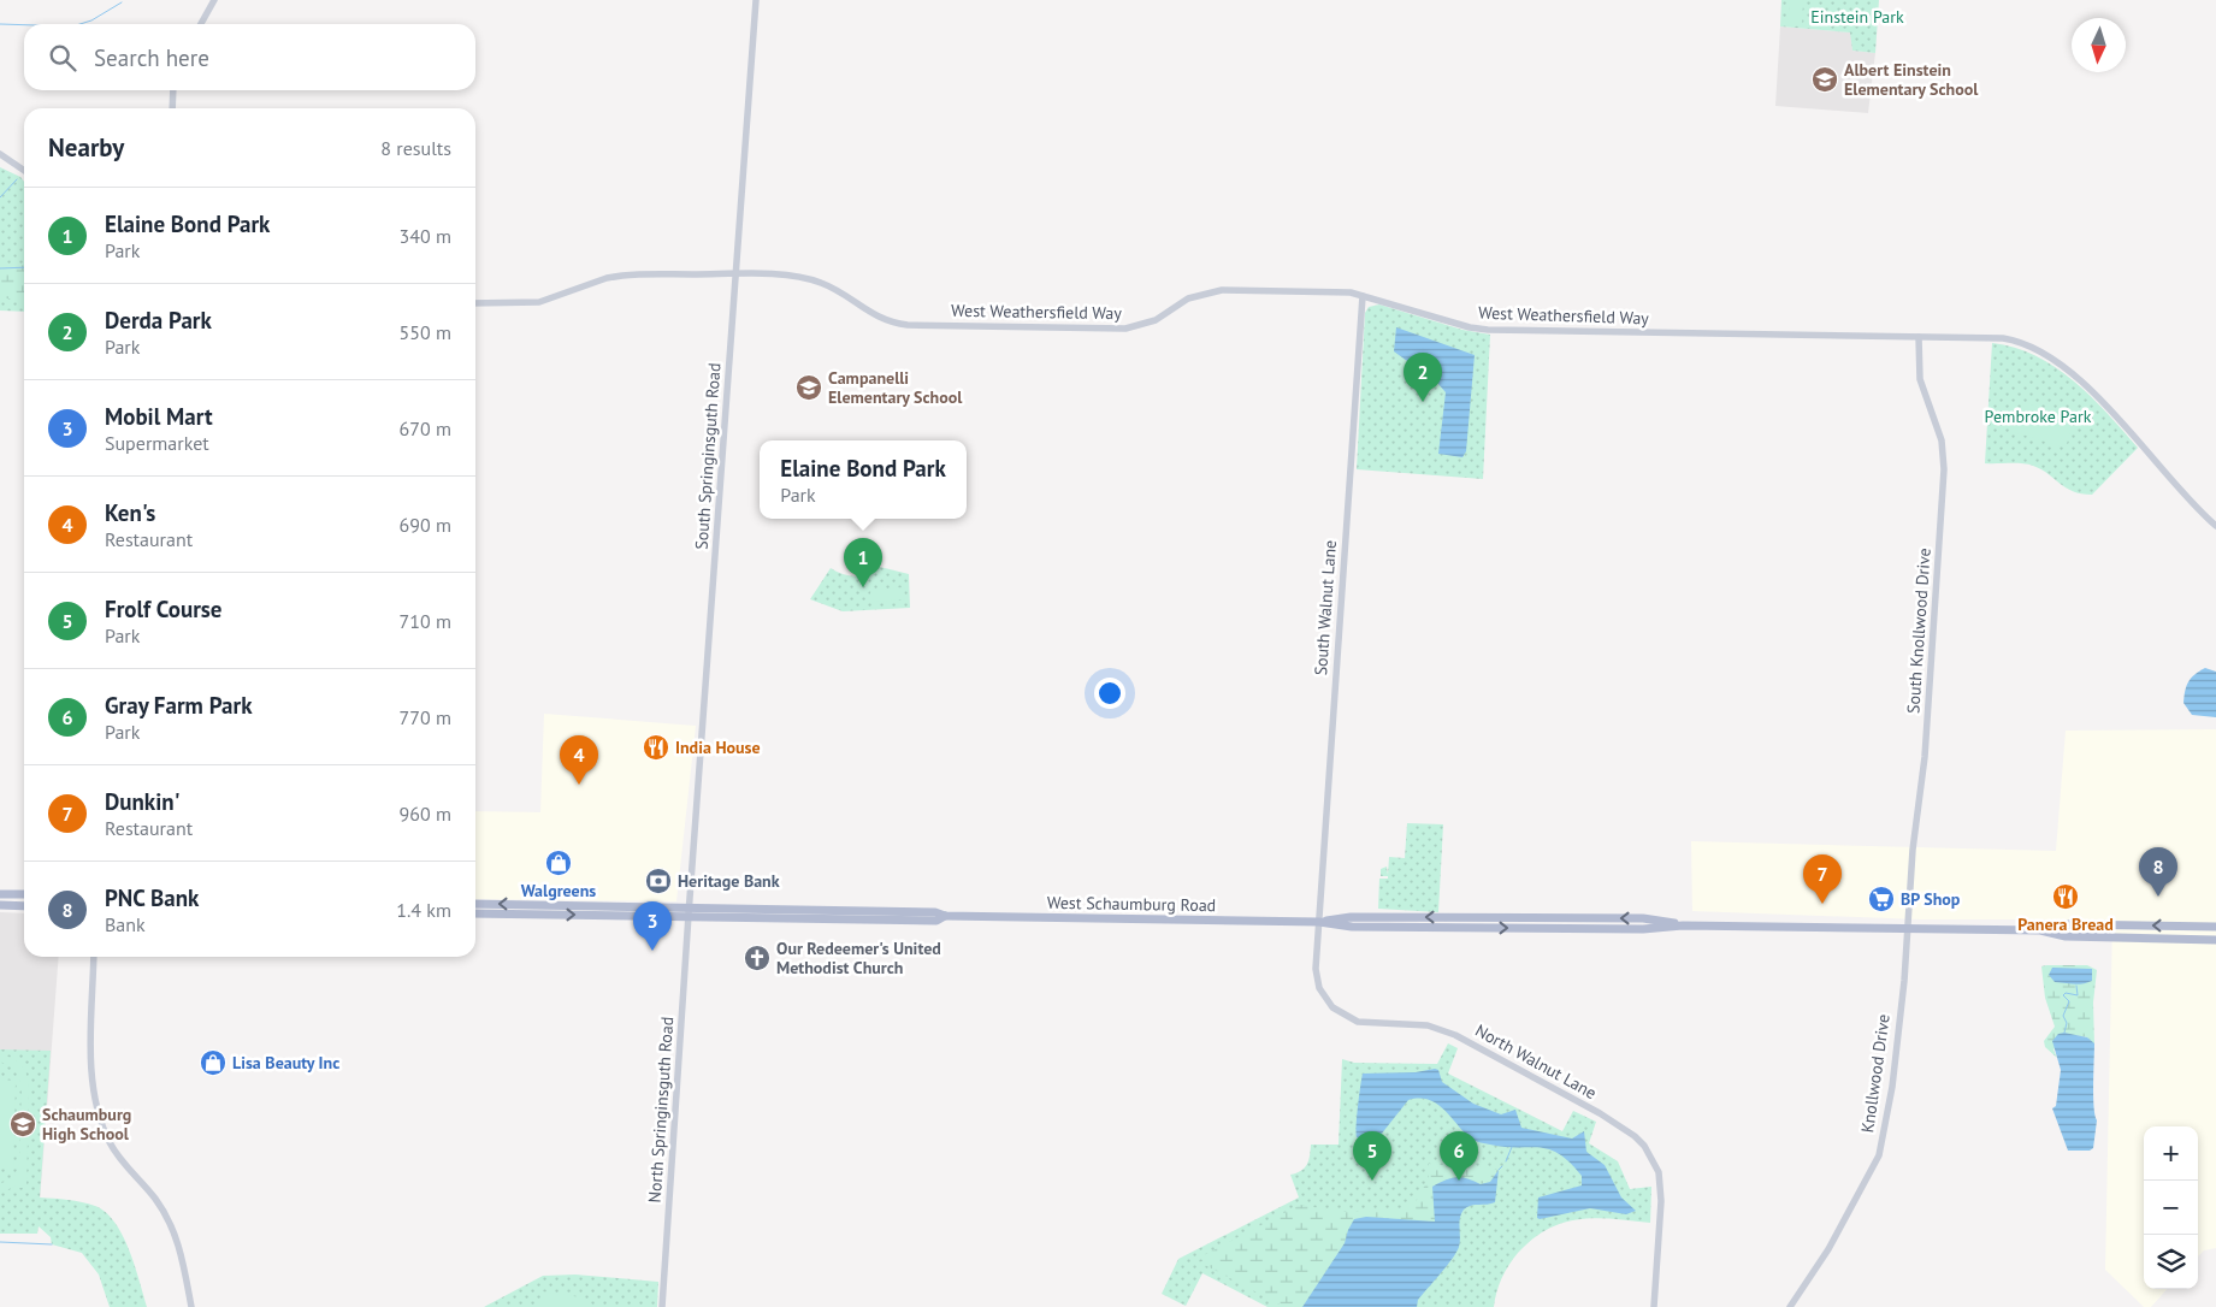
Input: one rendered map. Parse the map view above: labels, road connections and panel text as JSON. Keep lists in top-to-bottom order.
{
  "streets": {
    "main road": ["West Schaumburg Road"],
    "street": [
      "West Weathersfield Way",
      "South Springinsguth Road",
      "South Walnut Lane",
      "South Knollwood Drive",
      "North Walnut Lane",
      "Knollwood Drive",
      "North Springinsguth Road"
    ]
  },
  "crossings": [
    ["West Weathersfield Way", "South Springinsguth Road"],
    ["West Weathersfield Way", "South Walnut Lane"],
    ["West Weathersfield Way", "South Knollwood Drive"],
    ["South Springinsguth Road", "West Schaumburg Road"],
    ["South Springinsguth Road", "North Springinsguth Road"],
    ["South Walnut Lane", "West Schaumburg Road"],
    ["South Walnut Lane", "North Walnut Lane"],
    ["South Knollwood Drive", "West Schaumburg Road"],
    ["South Knollwood Drive", "Knollwood Drive"],
    ["West Schaumburg Road", "North Walnut Lane"],
    ["West Schaumburg Road", "Knollwood Drive"],
    ["West Schaumburg Road", "North Springinsguth Road"]
  ],
  "parks": ["Einstein Park", "Pembroke Park"],
  "places": {
    "school or university": ["Albert Einstein Elementary School", "Campanelli Elementary School", "Schaumburg High School"],
    "restaurant": ["India House", "Panera Bread"],
    "shop": ["Walgreens", "Lisa Beauty Inc"],
    "bank": ["Heritage Bank"],
    "supermarket": ["BP Shop"],
    "church": ["Our Redeemer's United Methodist Church"]
  },
  "north": "bottom",
  "page": {
    "search": "Search here",
    "heading": ["Nearby", "8 results"],
    "list": [
      {
        "mark": "1",
        "name": "Elaine Bond Park",
        "note": "Park",
        "value": "340 m"
      },
      {
        "mark": "2",
        "name": "Derda Park",
        "note": "Park",
        "value": "550 m"
      },
      {
        "mark": "3",
        "name": "Mobil Mart",
        "note": "Supermarket",
        "value": "670 m"
      },
      {
        "mark": "4",
        "name": "Ken's",
        "note": "Restaurant",
        "value": "690 m"
      },
      {
        "mark": "5",
        "name": "Frolf Course",
        "note": "Park",
        "value": "710 m"
      },
      {
        "mark": "6",
        "name": "Gray Farm Park",
        "note": "Park",
        "value": "770 m"
      },
      {
        "mark": "7",
        "name": "Dunkin'",
        "note": "Restaurant",
        "value": "960 m"
      },
      {
        "mark": "8",
        "name": "PNC Bank",
        "note": "Bank",
        "value": "1.4 km"
      }
    ],
    "pins": [
      "2",
      "1",
      "4",
      "8",
      "7",
      "3",
      "5",
      "6"
    ],
    "popup": ["Elaine Bond Park", "Park"],
    "map_buttons": ["+", "−"]
  }
}
